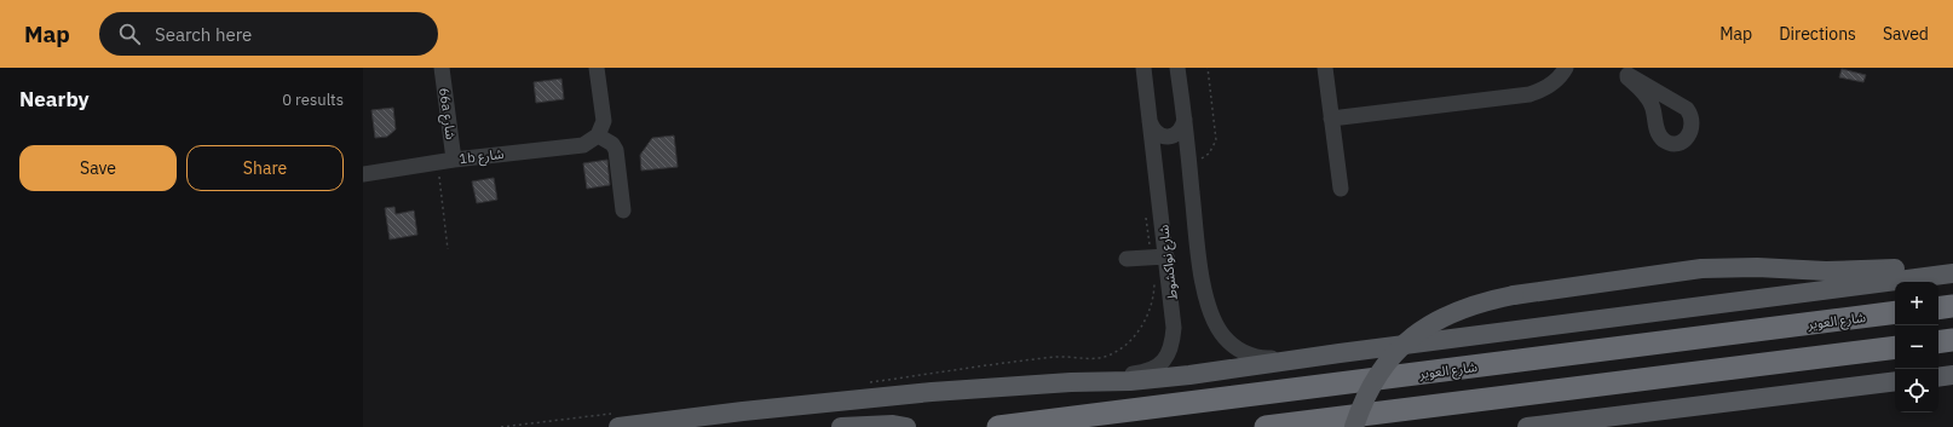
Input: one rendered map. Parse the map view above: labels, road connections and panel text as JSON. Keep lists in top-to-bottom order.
{
  "streets": {
    "highway": ["شارع العوير"],
    "street": ["66a شارع", "1b شارع", "شارع نواكشوط"]
  },
  "crossings": [
    ["66a شارع", "1b شارع"]
  ],
  "page": {
    "header": "Map",
    "search": "Search here",
    "nav": ["Map", "Directions", "Saved"],
    "heading": ["Nearby", "0 results"],
    "buttons": ["Save", "Share"],
    "map_buttons": ["+", "−"]
  }
}
